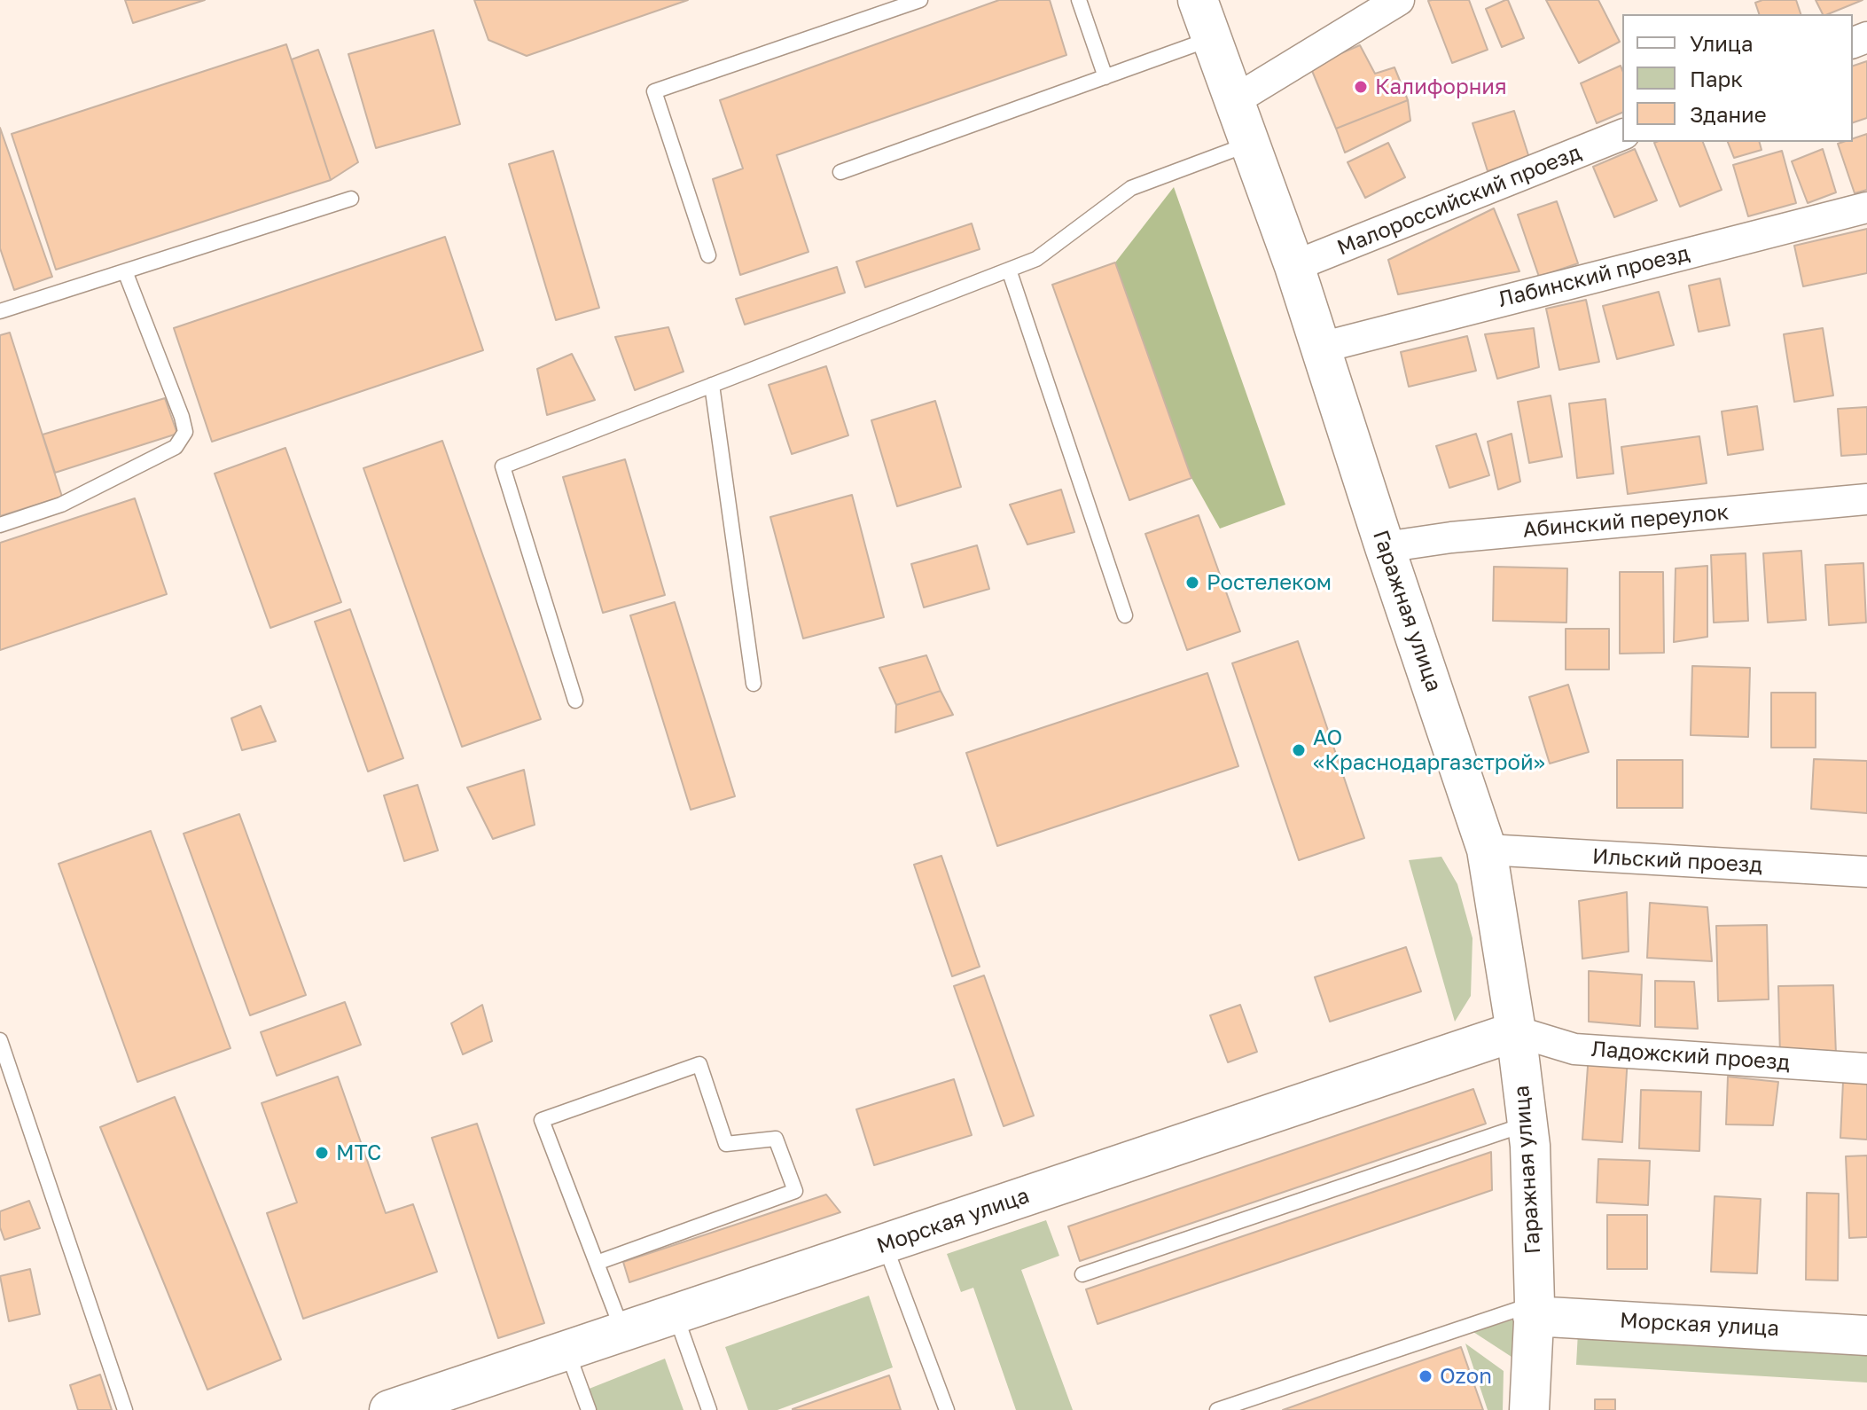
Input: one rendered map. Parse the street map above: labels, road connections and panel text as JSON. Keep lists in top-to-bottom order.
{
  "streets": {
    "street": [
      "Малороссийский проезд",
      "Лабинский проезд",
      "Абинский переулок",
      "Гаражная улица",
      "Ильский проезд",
      "Ладожский проезд",
      "Морская улица"
    ]
  },
  "crossings": [
    ["Малороссийский проезд", "Гаражная улица"],
    ["Лабинский проезд", "Гаражная улица"],
    ["Абинский переулок", "Гаражная улица"],
    ["Гаражная улица", "Ильский проезд"],
    ["Гаражная улица", "Ладожский проезд"],
    ["Гаражная улица", "Морская улица"],
    ["Ладожский проезд", "Морская улица"]
  ],
  "places": [
    "Калифорния",
    "Ростелеком",
    "АО «Краснодаргазстрой»",
    "МТС",
    "Ozon"
  ],
  "legend": ["Улица", "Парк", "Здание"]
}
